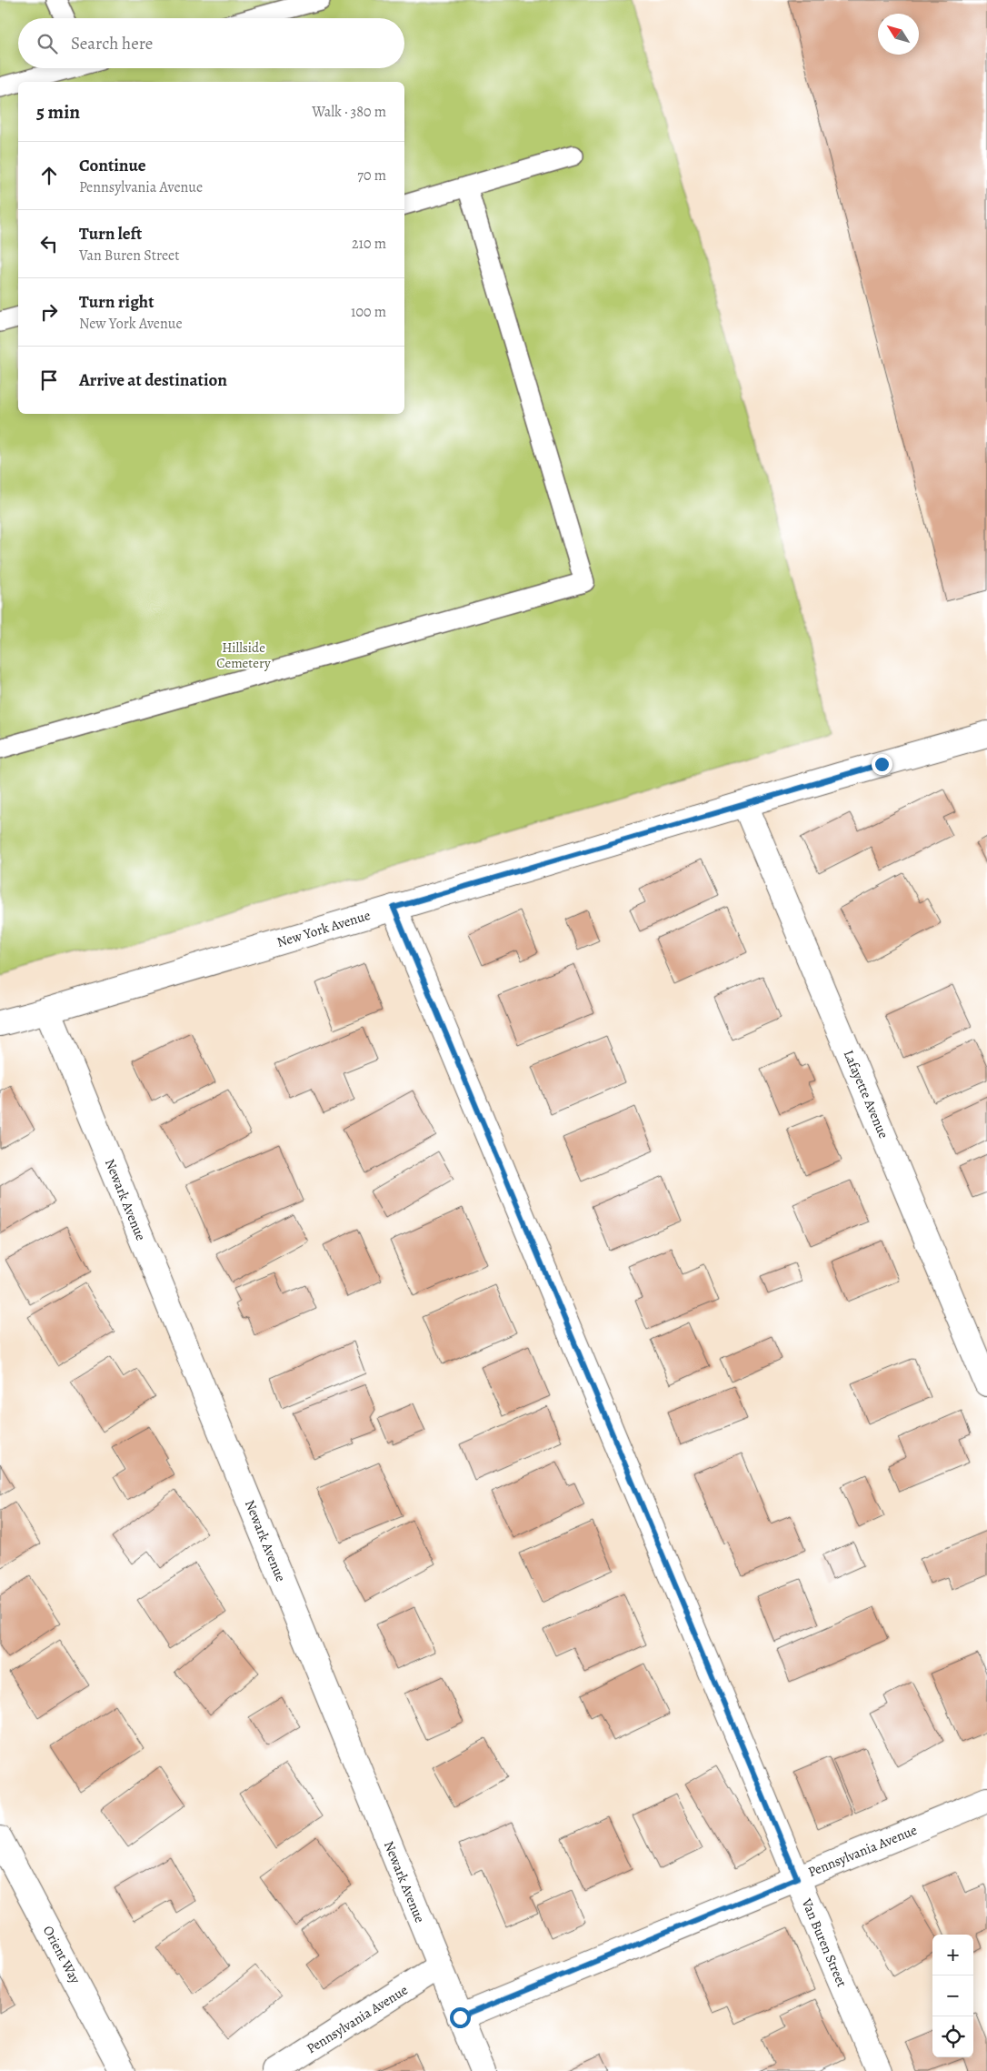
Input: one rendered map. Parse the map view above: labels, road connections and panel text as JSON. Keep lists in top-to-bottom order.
{
  "streets": {
    "street": [
      "New York Avenue",
      "Lafayette Avenue",
      "Newark Avenue",
      "Pennsylvania Avenue",
      "Van Buren Street",
      "Orient Way"
    ]
  },
  "crossings": [
    ["New York Avenue", "Lafayette Avenue"],
    ["New York Avenue", "Newark Avenue"],
    ["New York Avenue", "Van Buren Street"],
    ["Newark Avenue", "Pennsylvania Avenue"],
    ["Pennsylvania Avenue", "Van Buren Street"]
  ],
  "parks": ["Hillside Cemetery"],
  "north": "top left",
  "page": {
    "search": "Search here",
    "heading": ["5 min", "Walk · 380 m"],
    "list": [
      ["Continue", "Pennsylvania Avenue", "70 m"],
      ["Turn left", "Van Buren Street", "210 m"],
      ["Turn right", "New York Avenue", "100 m"],
      "Arrive at destination"
    ],
    "map_buttons": ["+", "−"]
  }
}
